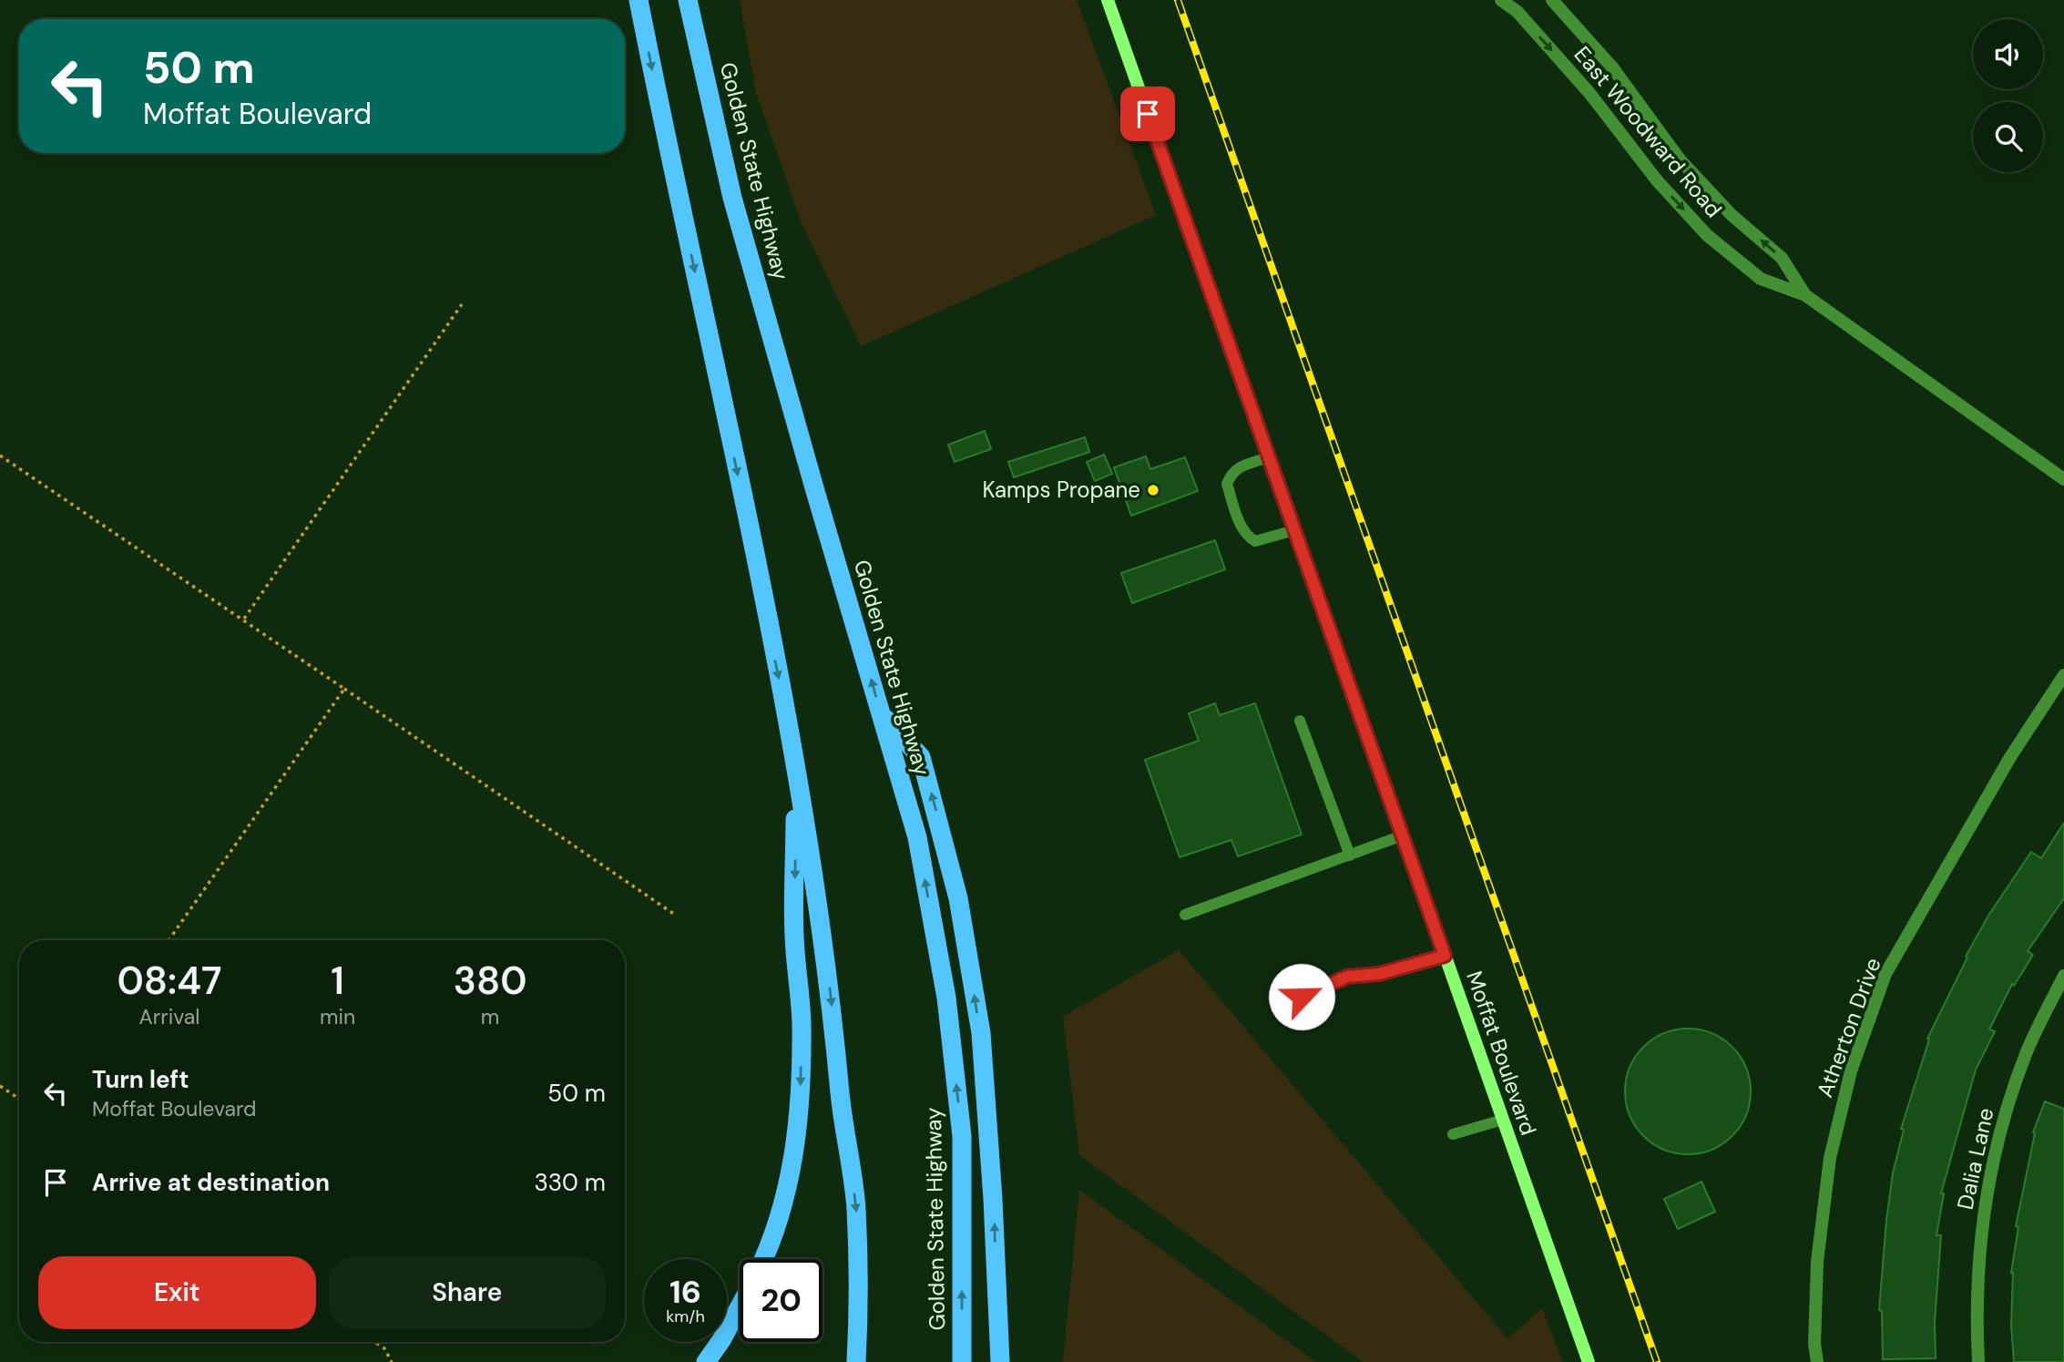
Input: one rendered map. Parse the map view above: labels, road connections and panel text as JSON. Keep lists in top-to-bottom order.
{
  "streets": {
    "highway": ["Golden State Highway"],
    "main road": ["Moffat Boulevard"],
    "street": ["East Woodward Road", "Atherton Drive", "Dalia Lane"]
  },
  "places": ["Kamps Propane"],
  "page": {
    "turn": ["50 m", "Moffat Boulevard"],
    "eta": [
      "08:47",
      "Arrival",
      "1",
      "min",
      "380",
      "m"
    ],
    "list": [
      {
        "name": "Turn left",
        "note": "Moffat Boulevard",
        "value": "50 m"
      },
      {
        "name": "Arrive at destination",
        "value": "330 m"
      }
    ],
    "buttons": ["Exit", "Share"],
    "speed": "16 km/h",
    "limit": "20"
  }
}
